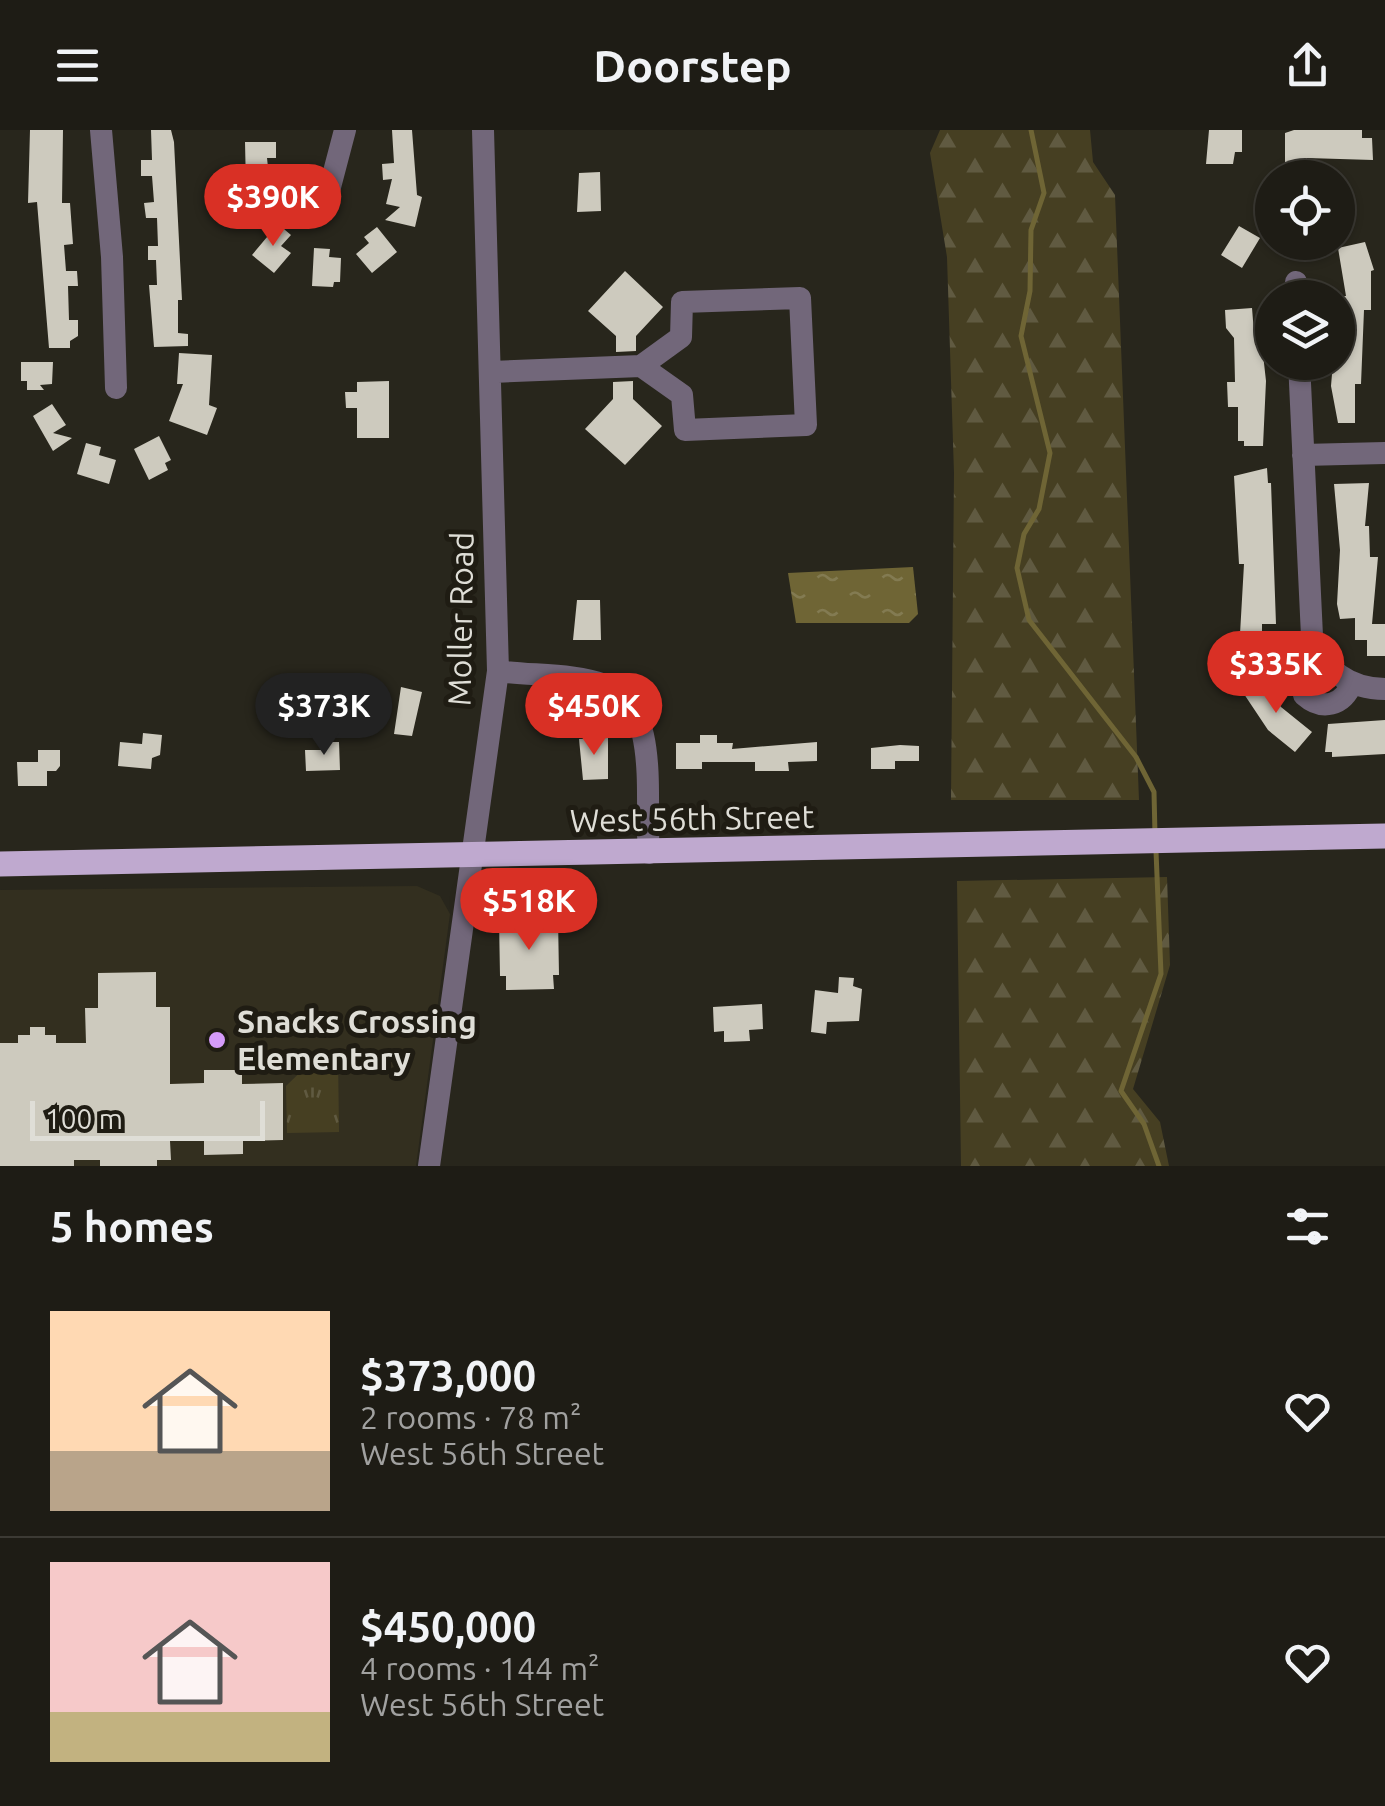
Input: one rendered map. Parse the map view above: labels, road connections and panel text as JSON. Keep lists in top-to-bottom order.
{
  "streets": {
    "main road": ["West 56th Street"],
    "street": ["Moller Road"]
  },
  "crossings": [
    ["Moller Road", "West 56th Street"]
  ],
  "places": ["Snacks Crossing Elementary"],
  "scale_bar": "100 m",
  "page": {
    "header": "Doorstep",
    "price": [
      "$390K",
      "$335K",
      "$373K",
      "$450K",
      "$518K"
    ],
    "scale": "100 m",
    "heading": "5 homes",
    "list": [
      {
        "name": "$373,000",
        "note": "2 rooms · 78 m² · West 56th Street"
      },
      {
        "name": "$450,000",
        "note": "4 rooms · 144 m² · West 56th Street"
      }
    ]
  }
}
